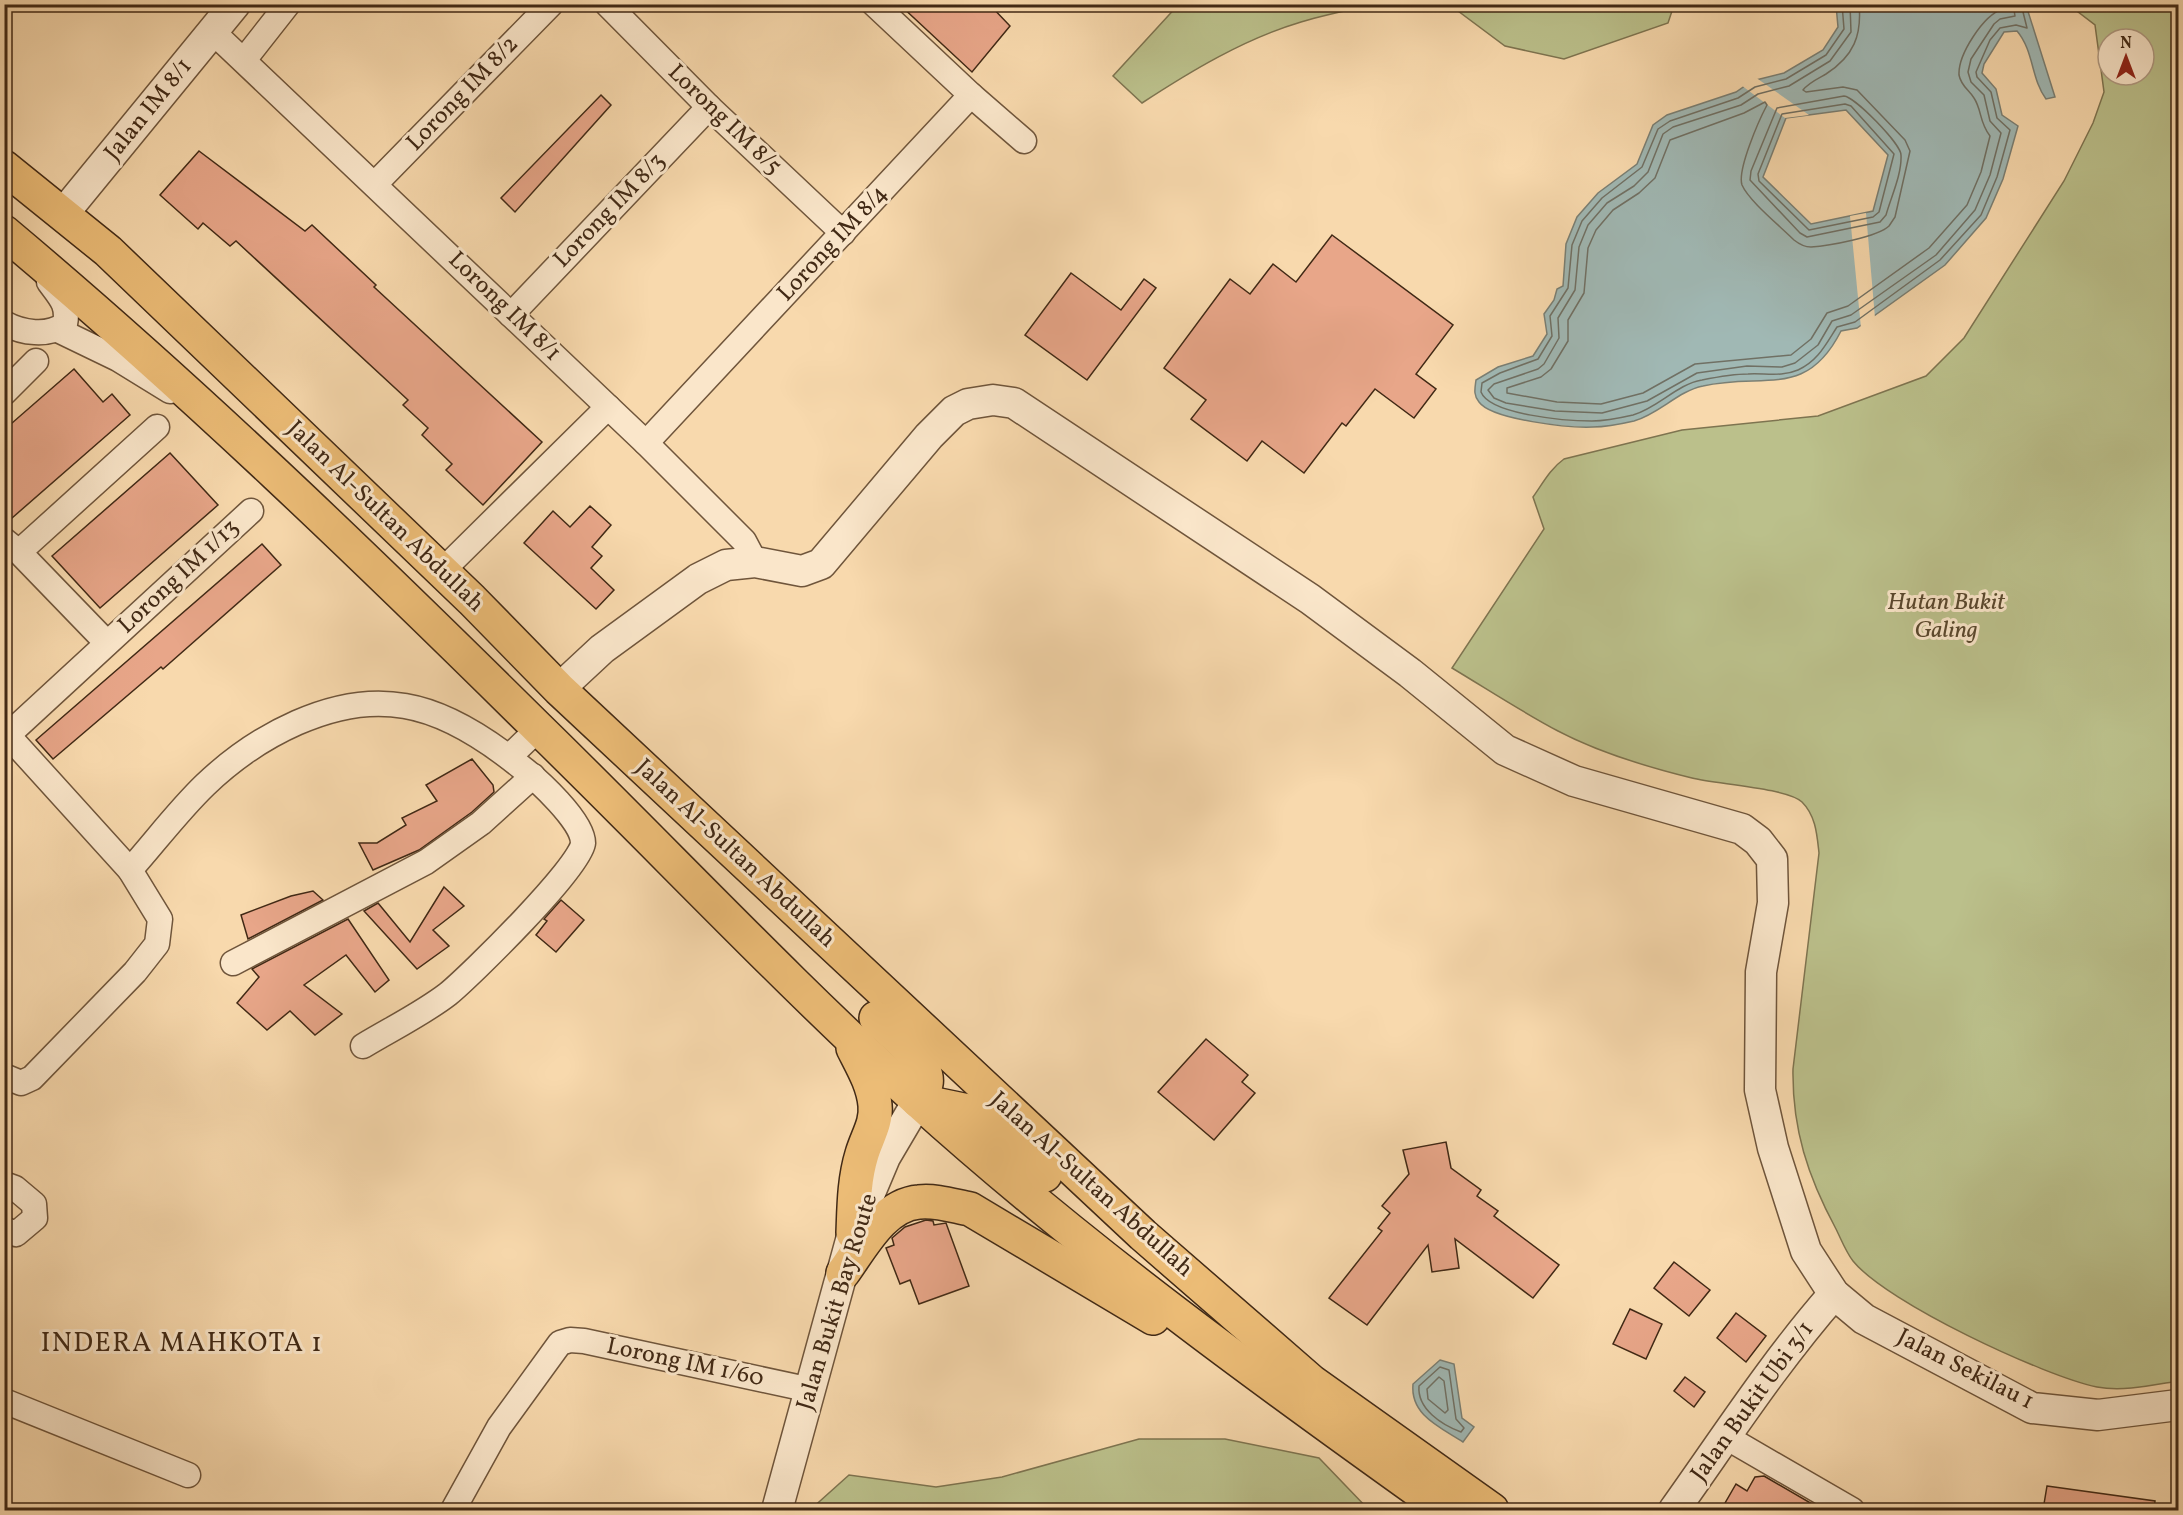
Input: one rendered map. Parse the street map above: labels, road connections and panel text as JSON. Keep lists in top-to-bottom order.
{
  "streets": {
    "main road": ["Jalan Al-Sultan Abdullah"],
    "street": [
      "Lorong IM 8/2",
      "Jalan IM 8/1",
      "Lorong IM 8/5",
      "Lorong IM 8/3",
      "Lorong IM 8/4",
      "Lorong IM 8/1",
      "Lorong IM 1/13",
      "Jalan Bukit Bay Route",
      "Lorong IM 1/60",
      "Jalan Sekilau 1",
      "Jalan Bukit Ubi 3/1"
    ]
  },
  "crossings": [
    ["Lorong IM 8/2", "Lorong IM 8/1"],
    ["Jalan IM 8/1", "Lorong IM 8/1"],
    ["Jalan IM 8/1", "Jalan Al-Sultan Abdullah"],
    ["Lorong IM 8/5", "Lorong IM 8/3"],
    ["Lorong IM 8/5", "Lorong IM 8/4"],
    ["Lorong IM 8/3", "Lorong IM 8/1"],
    ["Lorong IM 8/4", "Lorong IM 8/1"],
    ["Lorong IM 8/1", "Jalan Sekilau 1"],
    ["Jalan Al-Sultan Abdullah", "Jalan Bukit Bay Route"],
    ["Jalan Al-Sultan Abdullah", "Jalan Sekilau 1"],
    ["Jalan Bukit Bay Route", "Lorong IM 1/60"],
    ["Jalan Sekilau 1", "Jalan Bukit Ubi 3/1"]
  ],
  "districts": ["INDERA MAHKOTA 1"],
  "parks": ["Hutan Bukit Galing"],
  "north": "top"
}
